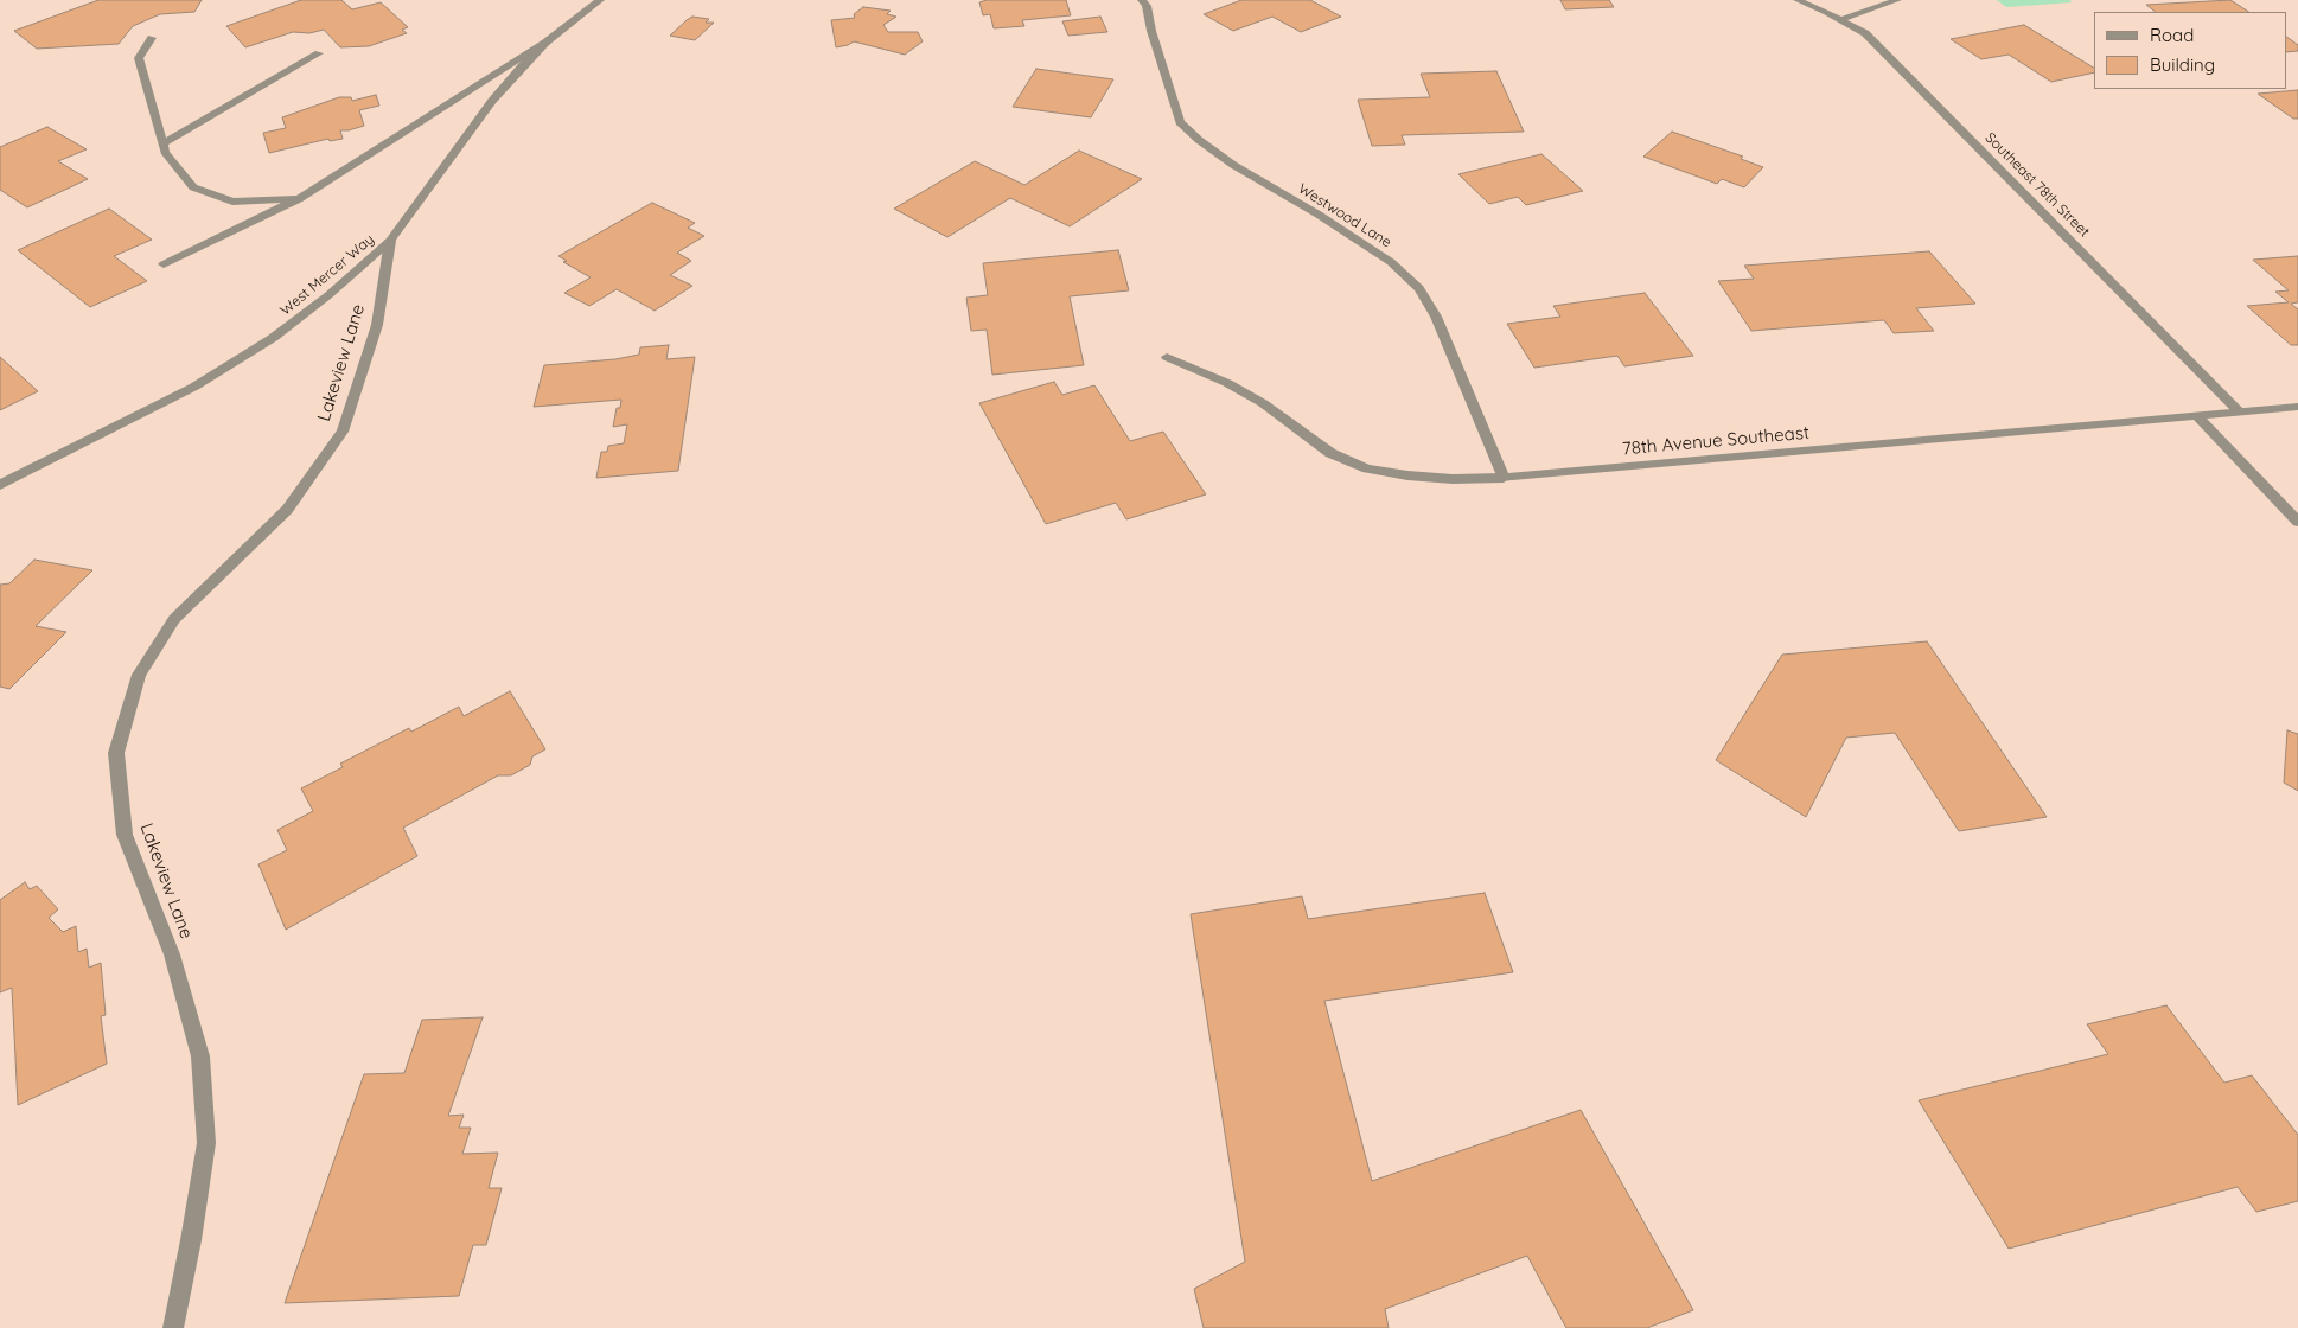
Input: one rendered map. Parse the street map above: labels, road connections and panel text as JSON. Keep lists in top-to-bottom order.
{
  "streets": {
    "street": [
      "Southeast 78th Street",
      "Westwood Lane",
      "West Mercer Way",
      "Lakeview Lane",
      "78th Avenue Southeast"
    ]
  },
  "crossings": [
    ["Southeast 78th Street", "78th Avenue Southeast"],
    ["Westwood Lane", "78th Avenue Southeast"],
    ["West Mercer Way", "Lakeview Lane"]
  ],
  "legend": ["Road", "Building"]
}
